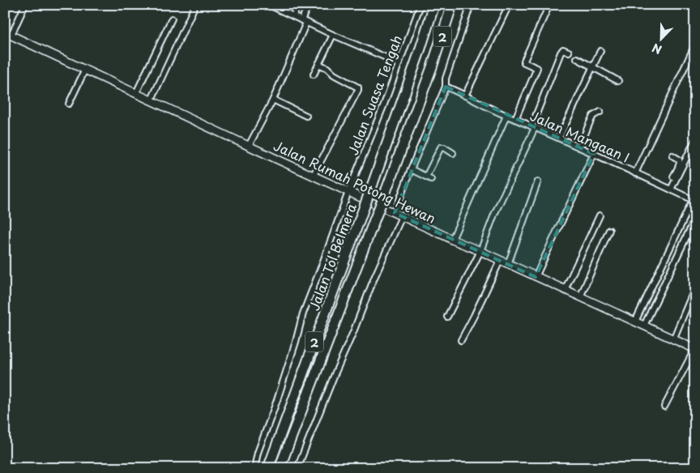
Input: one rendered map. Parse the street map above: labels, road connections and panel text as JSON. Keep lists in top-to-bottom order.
{
  "streets": {
    "highway": ["2", "Jalan Tol Belmera"],
    "street": ["Jalan Suasa Tengah", "Jalan Mangaan I", "Jalan Rumah Potong Hewan"]
  },
  "crossings": [
    ["2", "Jalan Tol Belmera"],
    ["Jalan Suasa Tengah", "Jalan Rumah Potong Hewan"]
  ],
  "north": "bottom left"
}
